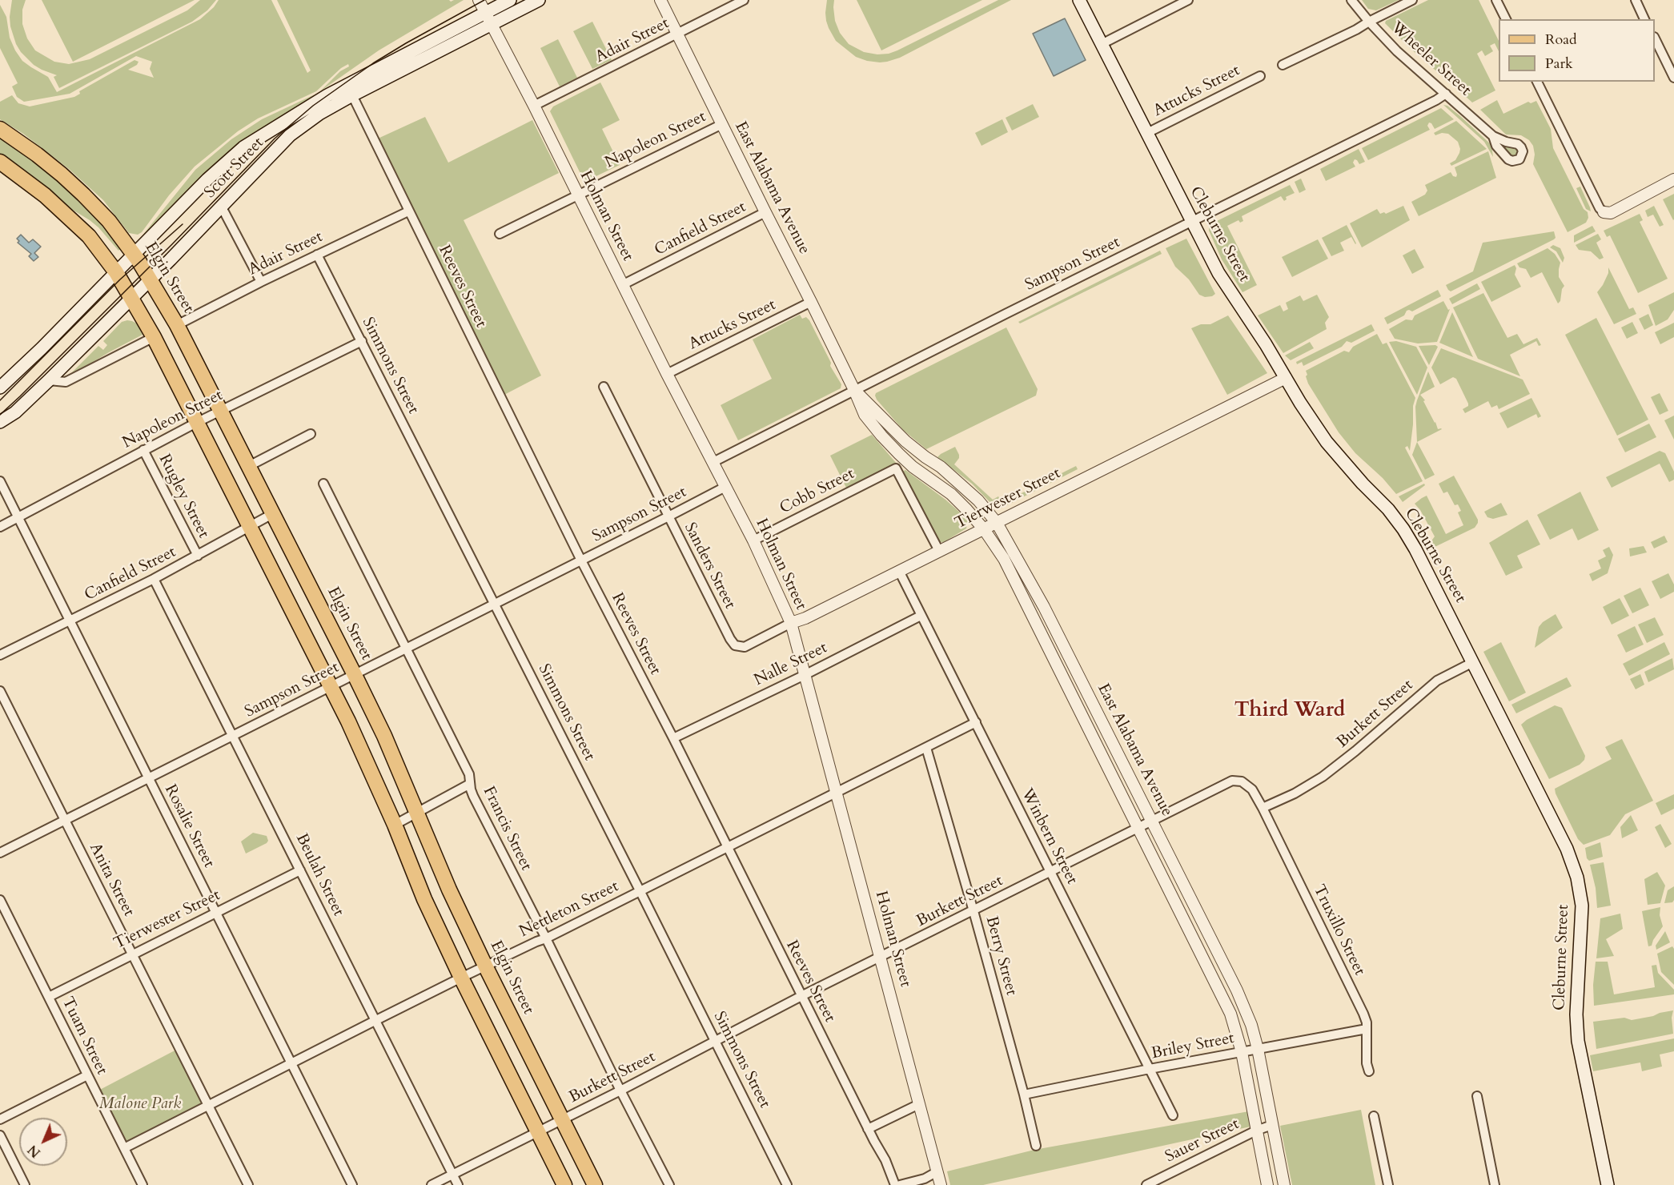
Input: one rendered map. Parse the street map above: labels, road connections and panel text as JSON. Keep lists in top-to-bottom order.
{
  "streets": {
    "main road": ["Scott Street", "Cleburne Street", "Elgin Street"],
    "street": [
      "Adair Street",
      "Wheeler Street",
      "Attucks Street",
      "Napoleon Street",
      "East Alabama Avenue",
      "Holman Street",
      "Canfield Street",
      "Sampson Street",
      "Reeves Street",
      "Simmons Street",
      "Cobb Street",
      "Rugley Street",
      "Tierwester Street",
      "Sanders Street",
      "Nalle Street",
      "Burkett Street",
      "Rosalie Street",
      "Francis Street",
      "Winbern Street",
      "Beulah Street",
      "Anita Street",
      "Nettleton Street",
      "Truxillo Street",
      "Berry Street",
      "Tuam Street",
      "Briley Street",
      "Sauer Street"
    ]
  },
  "crossings": [
    ["Adair Street", "East Alabama Avenue"],
    ["Adair Street", "Holman Street"],
    ["Adair Street", "Elgin Street"],
    ["Adair Street", "Reeves Street"],
    ["Adair Street", "Simmons Street"],
    ["Wheeler Street", "Sampson Street"],
    ["Attucks Street", "East Alabama Avenue"],
    ["Attucks Street", "Holman Street"],
    ["Attucks Street", "Cleburne Street"],
    ["Napoleon Street", "East Alabama Avenue"],
    ["Napoleon Street", "Holman Street"],
    ["Napoleon Street", "Elgin Street"],
    ["Napoleon Street", "Simmons Street"],
    ["Napoleon Street", "Rugley Street"],
    ["Napoleon Street", "Rosalie Street"],
    ["Scott Street", "Holman Street"],
    ["Scott Street", "Elgin Street"],
    ["Scott Street", "Reeves Street"],
    ["East Alabama Avenue", "Canfield Street"],
    ["East Alabama Avenue", "Sampson Street"],
    ["East Alabama Avenue", "Tierwester Street"],
    ["East Alabama Avenue", "Burkett Street"],
    ["East Alabama Avenue", "Briley Street"],
    ["East Alabama Avenue", "Sauer Street"],
    ["Holman Street", "Canfield Street"],
    ["Holman Street", "Sampson Street"],
    ["Holman Street", "Cobb Street"],
    ["Holman Street", "Tierwester Street"],
    ["Holman Street", "Nalle Street"],
    ["Holman Street", "Burkett Street"],
    ["Holman Street", "Nettleton Street"],
    ["Canfield Street", "Elgin Street"],
    ["Canfield Street", "Rugley Street"],
    ["Canfield Street", "Rosalie Street"],
    ["Canfield Street", "Beulah Street"],
    ["Cleburne Street", "Sampson Street"],
    ["Cleburne Street", "Tierwester Street"],
    ["Cleburne Street", "Burkett Street"],
    ["Sampson Street", "Elgin Street"],
    ["Sampson Street", "Reeves Street"],
    ["Sampson Street", "Simmons Street"],
    ["Sampson Street", "Sanders Street"],
    ["Sampson Street", "Rosalie Street"],
    ["Sampson Street", "Francis Street"],
    ["Sampson Street", "Beulah Street"],
    ["Sampson Street", "Anita Street"],
    ["Elgin Street", "Burkett Street"],
    ["Elgin Street", "Nettleton Street"],
    ["Reeves Street", "Nalle Street"],
    ["Reeves Street", "Burkett Street"],
    ["Reeves Street", "Nettleton Street"],
    ["Simmons Street", "Burkett Street"],
    ["Simmons Street", "Nettleton Street"],
    ["Cobb Street", "Tierwester Street"],
    ["Tierwester Street", "Sanders Street"],
    ["Tierwester Street", "Rosalie Street"],
    ["Tierwester Street", "Winbern Street"],
    ["Tierwester Street", "Beulah Street"],
    ["Tierwester Street", "Anita Street"],
    ["Tierwester Street", "Tuam Street"],
    ["Nalle Street", "Winbern Street"],
    ["Burkett Street", "Francis Street"],
    ["Burkett Street", "Winbern Street"],
    ["Burkett Street", "Beulah Street"],
    ["Burkett Street", "Truxillo Street"],
    ["Burkett Street", "Berry Street"],
    ["Rosalie Street", "Nettleton Street"],
    ["Francis Street", "Nettleton Street"],
    ["Winbern Street", "Nettleton Street"],
    ["Winbern Street", "Briley Street"],
    ["Beulah Street", "Nettleton Street"],
    ["Anita Street", "Nettleton Street"],
    ["Nettleton Street", "Berry Street"],
    ["Nettleton Street", "Tuam Street"],
    ["Truxillo Street", "Briley Street"],
    ["Berry Street", "Briley Street"]
  ],
  "districts": ["Third Ward"],
  "parks": ["Malone Park"],
  "legend": ["Road", "Park"],
  "north": "bottom left"
}
